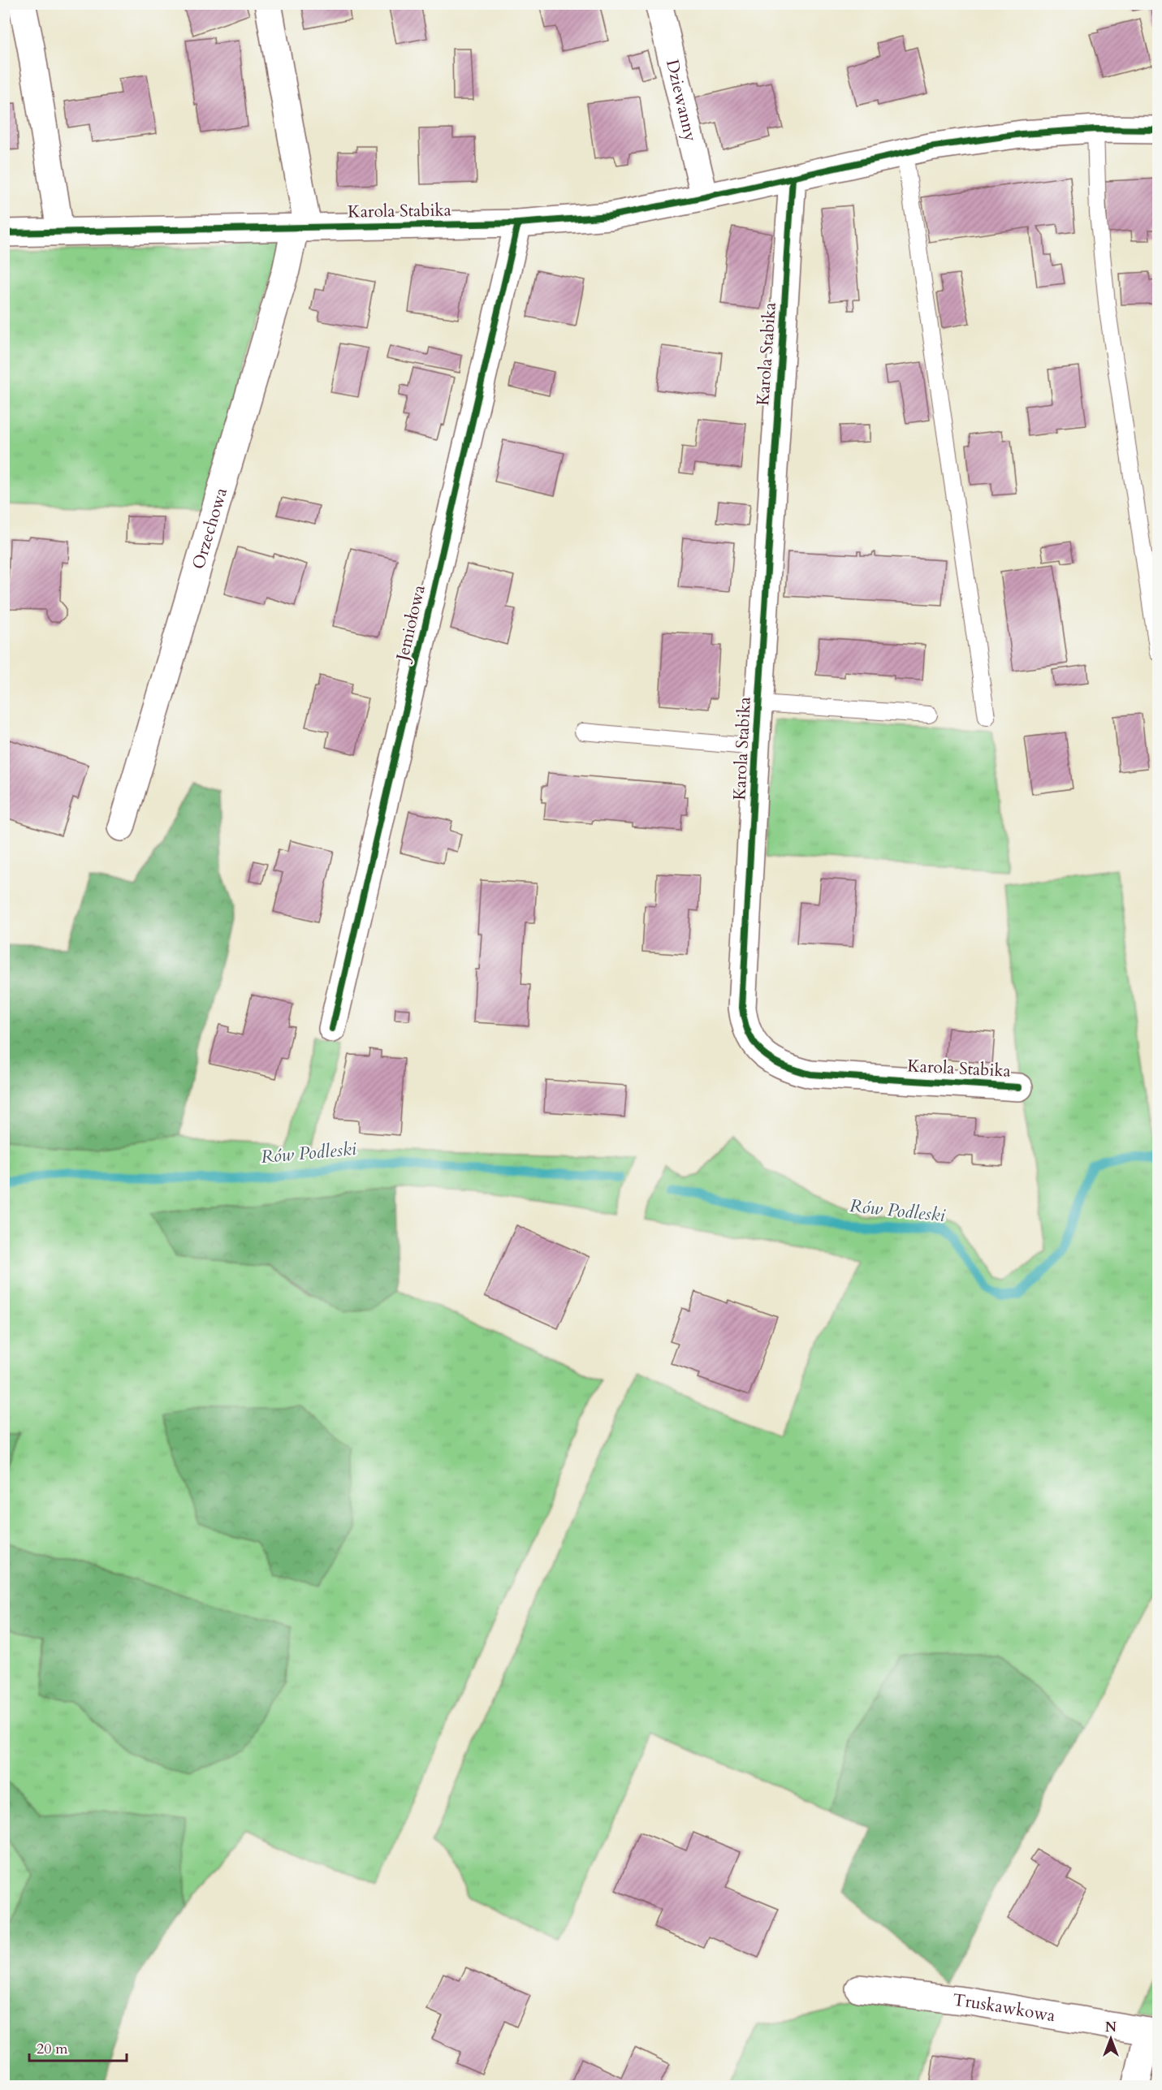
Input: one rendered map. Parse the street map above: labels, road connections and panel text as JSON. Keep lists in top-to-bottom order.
{
  "streets": {
    "street": [
      "Dziewanny",
      "Karola Stabika",
      "Orzechowa",
      "Jemiołowa",
      "Truskawkowa"
    ]
  },
  "crossings": [
    ["Dziewanny", "Karola Stabika"],
    ["Karola Stabika", "Orzechowa"],
    ["Karola Stabika", "Jemiołowa"]
  ],
  "water": ["Rów Podleski"],
  "scale_bar": "20 m",
  "north": "top"
}
